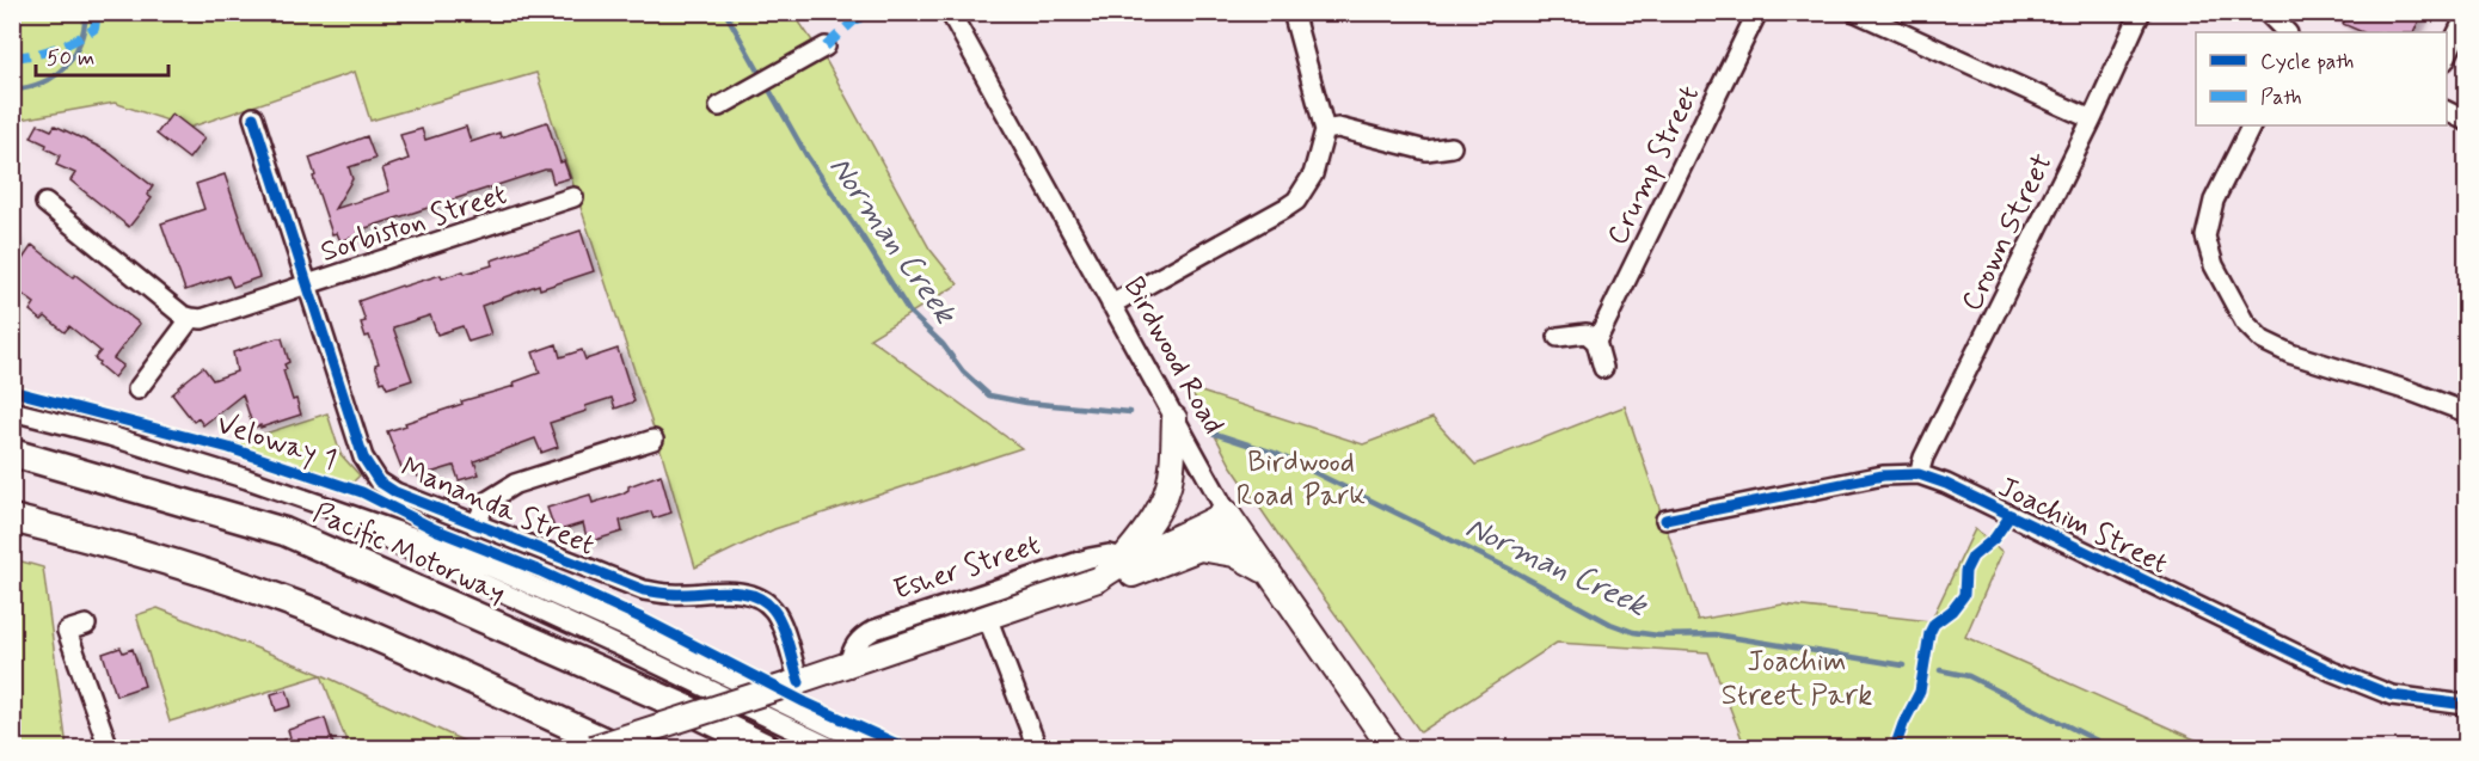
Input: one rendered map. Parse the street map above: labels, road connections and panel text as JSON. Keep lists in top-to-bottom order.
{
  "streets": {
    "highway": ["Pacific Motorway"],
    "main road": ["Birdwood Road", "Esher Street"],
    "street": [
      "Crump Street",
      "Sorbiston Street",
      "Crown Street",
      "Mananda Street",
      "Joachim Street"
    ],
    "cycle path": ["Veloway 1"]
  },
  "crossings": [
    ["Sorbiston Street", "Mananda Street"],
    ["Crown Street", "Joachim Street"],
    ["Birdwood Road", "Esher Street"],
    ["Mananda Street", "Esher Street"]
  ],
  "water": ["Norman Creek"],
  "parks": ["Birdwood Road Park", "Joachim Street Park"],
  "legend": ["Cycle path", "Path"],
  "scale_bar": "50 m"
}
